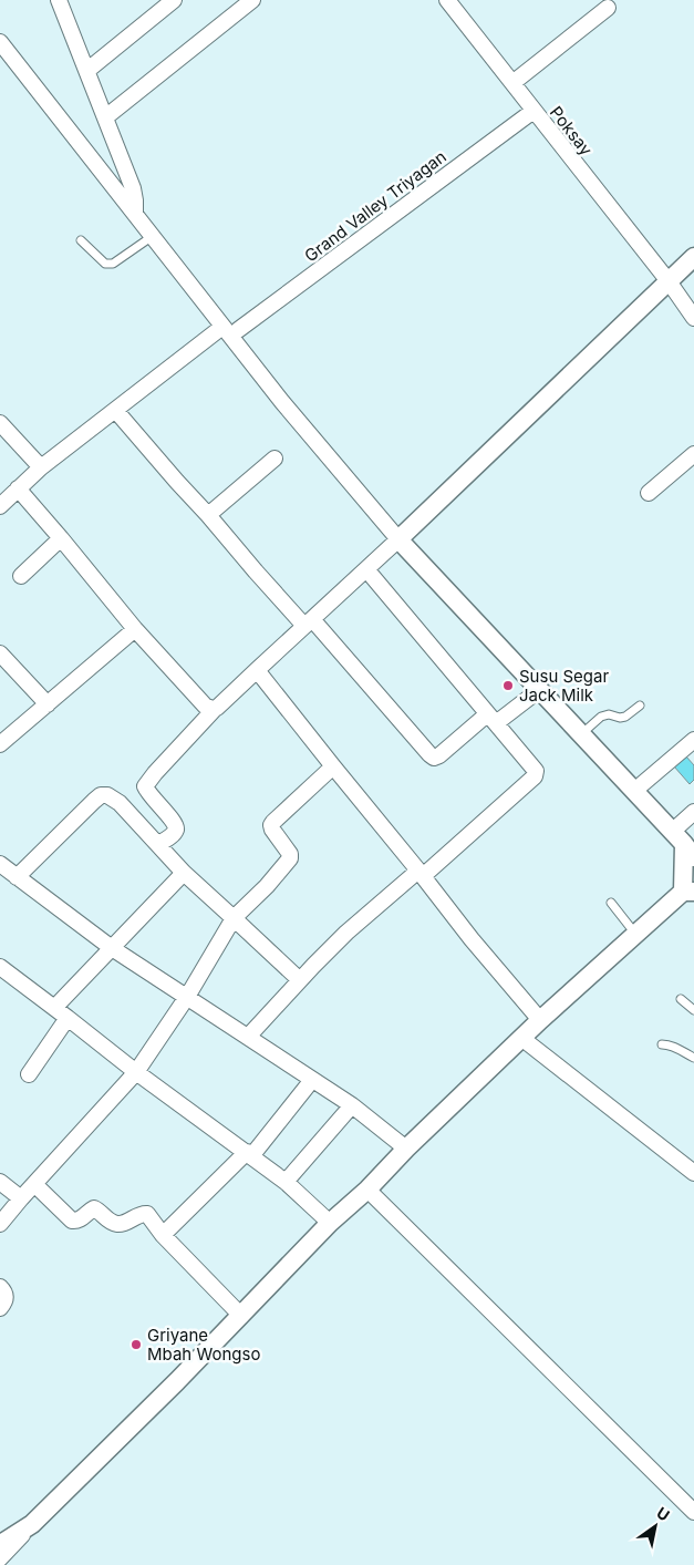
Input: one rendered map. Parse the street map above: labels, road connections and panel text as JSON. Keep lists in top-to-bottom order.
{
  "streets": {
    "street": ["Poksay", "Grand Valley Triyagan"]
  },
  "crossings": [
    ["Poksay", "Grand Valley Triyagan"]
  ],
  "places": ["Susu Segar Jack Milk", "Griyane Mbah Wongso"],
  "north": "top right"
}
